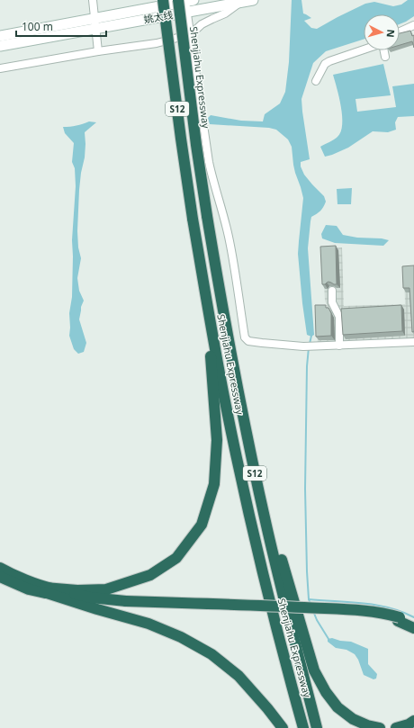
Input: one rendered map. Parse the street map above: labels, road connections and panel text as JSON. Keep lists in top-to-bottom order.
{
  "streets": {
    "highway": ["Shenjiahu Expressway", "S12"],
    "main road": ["姚太线"]
  },
  "crossings": [
    ["姚太线", "Shenjiahu Expressway"]
  ],
  "scale_bar": "100 m",
  "north": "right"
}
